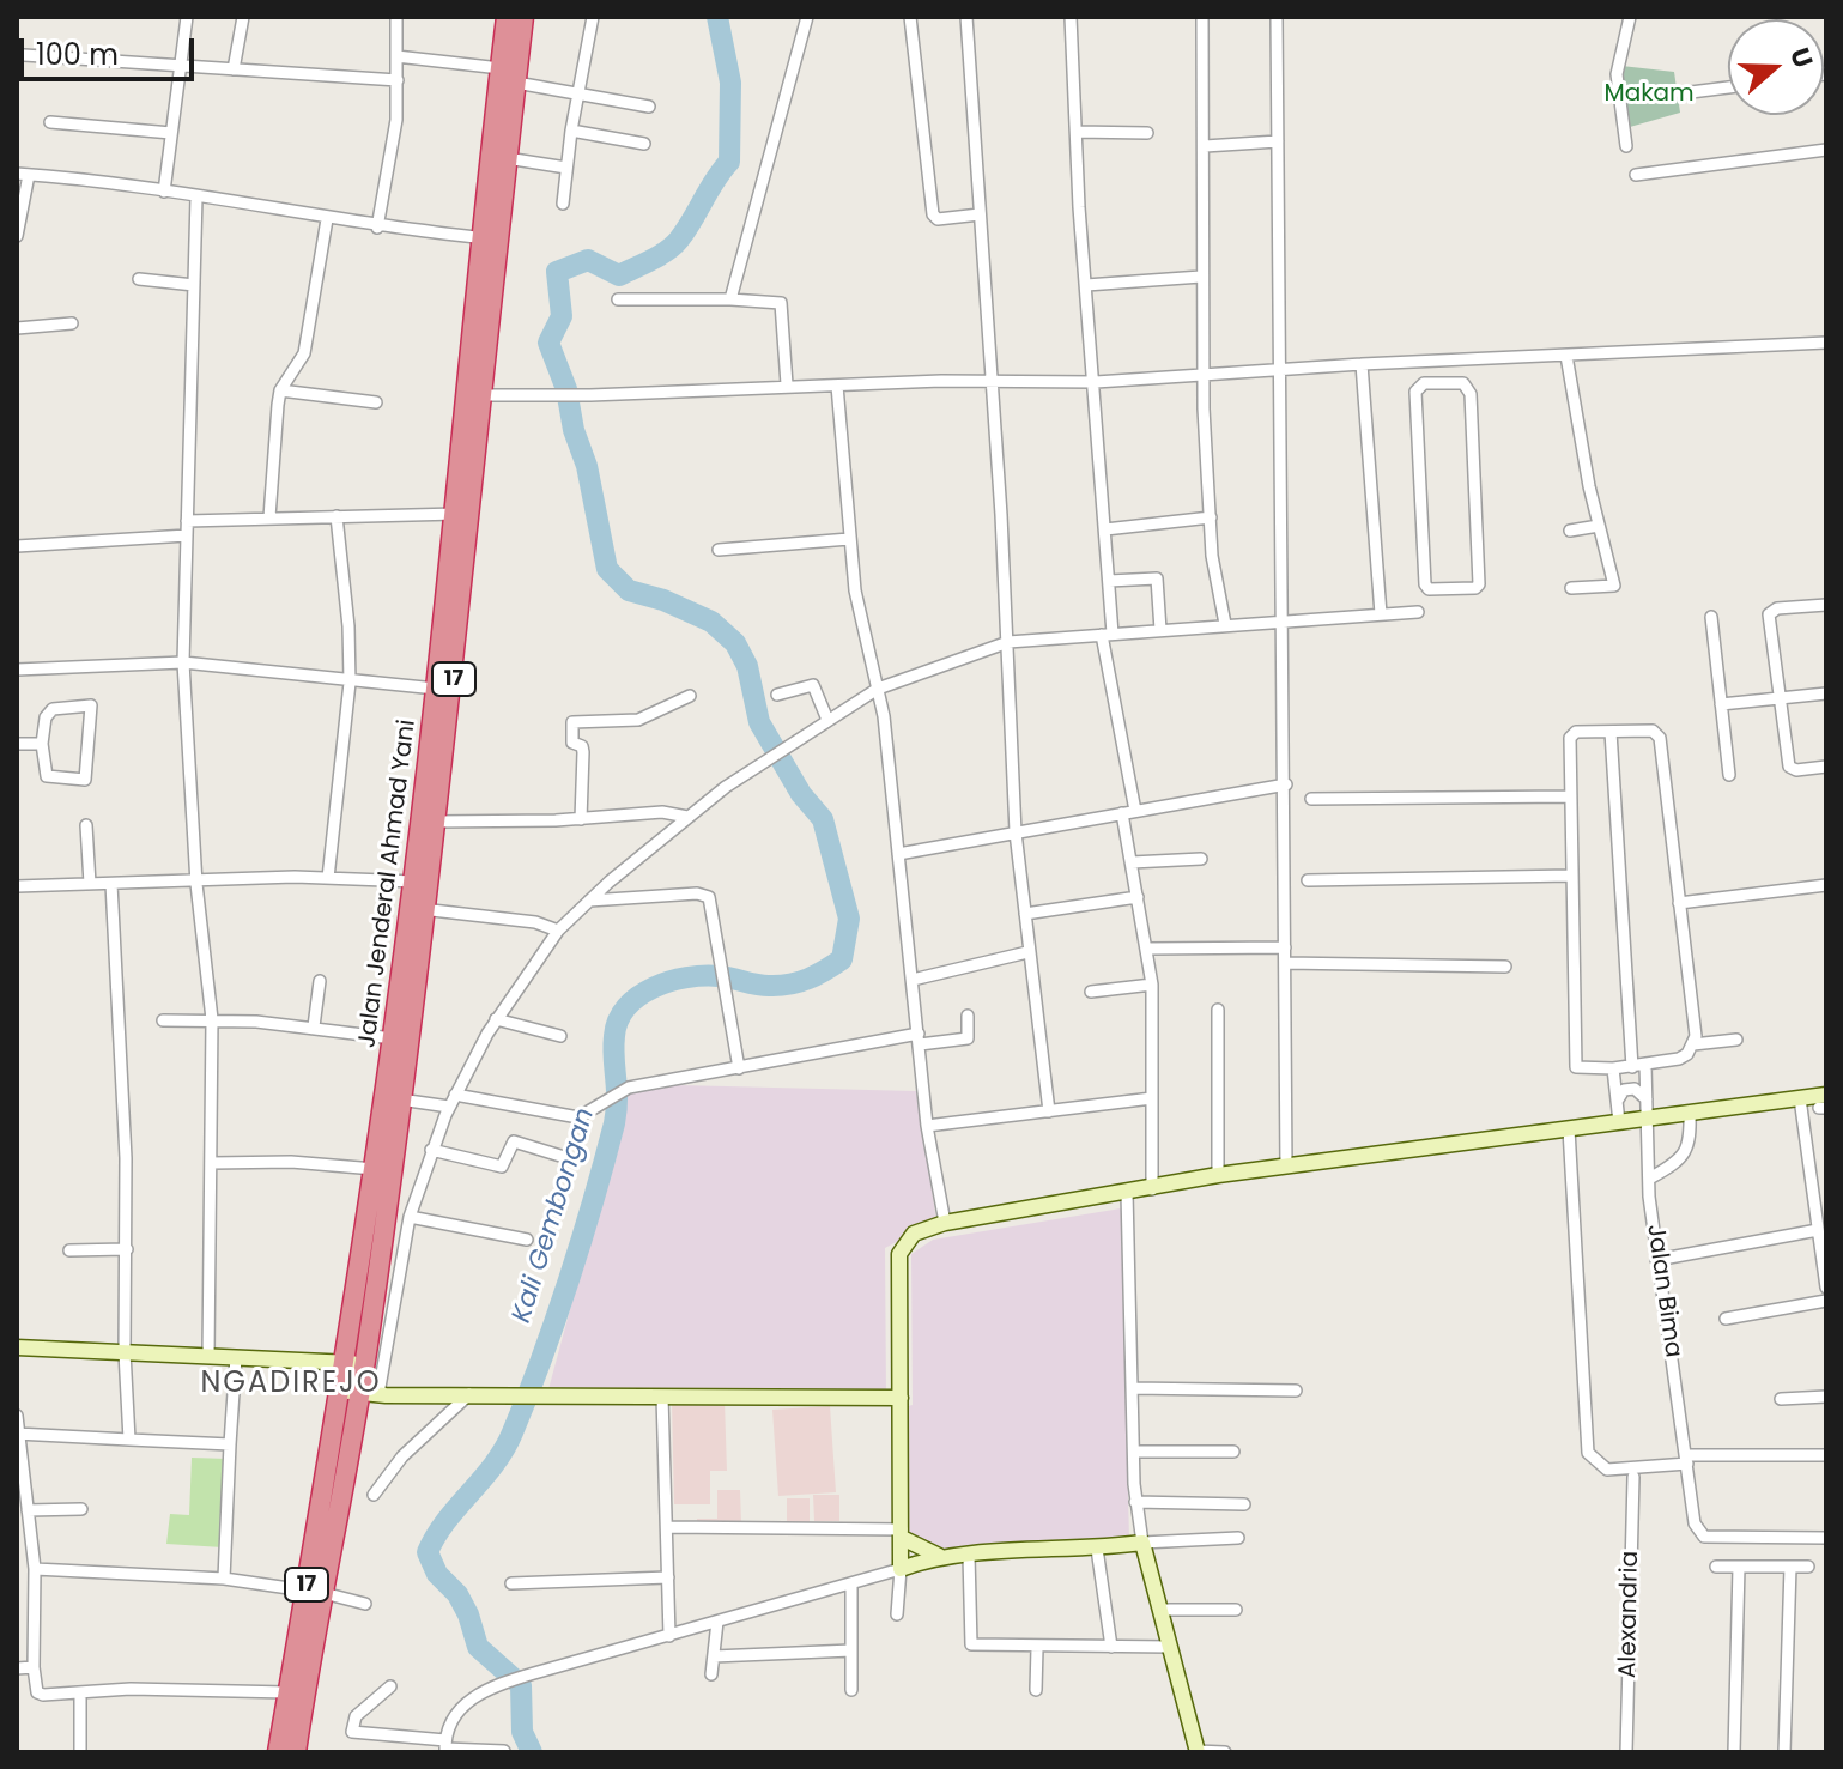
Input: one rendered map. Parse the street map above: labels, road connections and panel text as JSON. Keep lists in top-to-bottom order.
{
  "streets": {
    "highway": ["17", "Jalan Jenderal Ahmad Yani"],
    "street": ["Jalan Bima", "Alexandria"]
  },
  "districts": ["NGADIREJO"],
  "water": ["Kali Gembongan"],
  "parks": ["Makam"],
  "scale_bar": "100 m",
  "north": "right"
}
